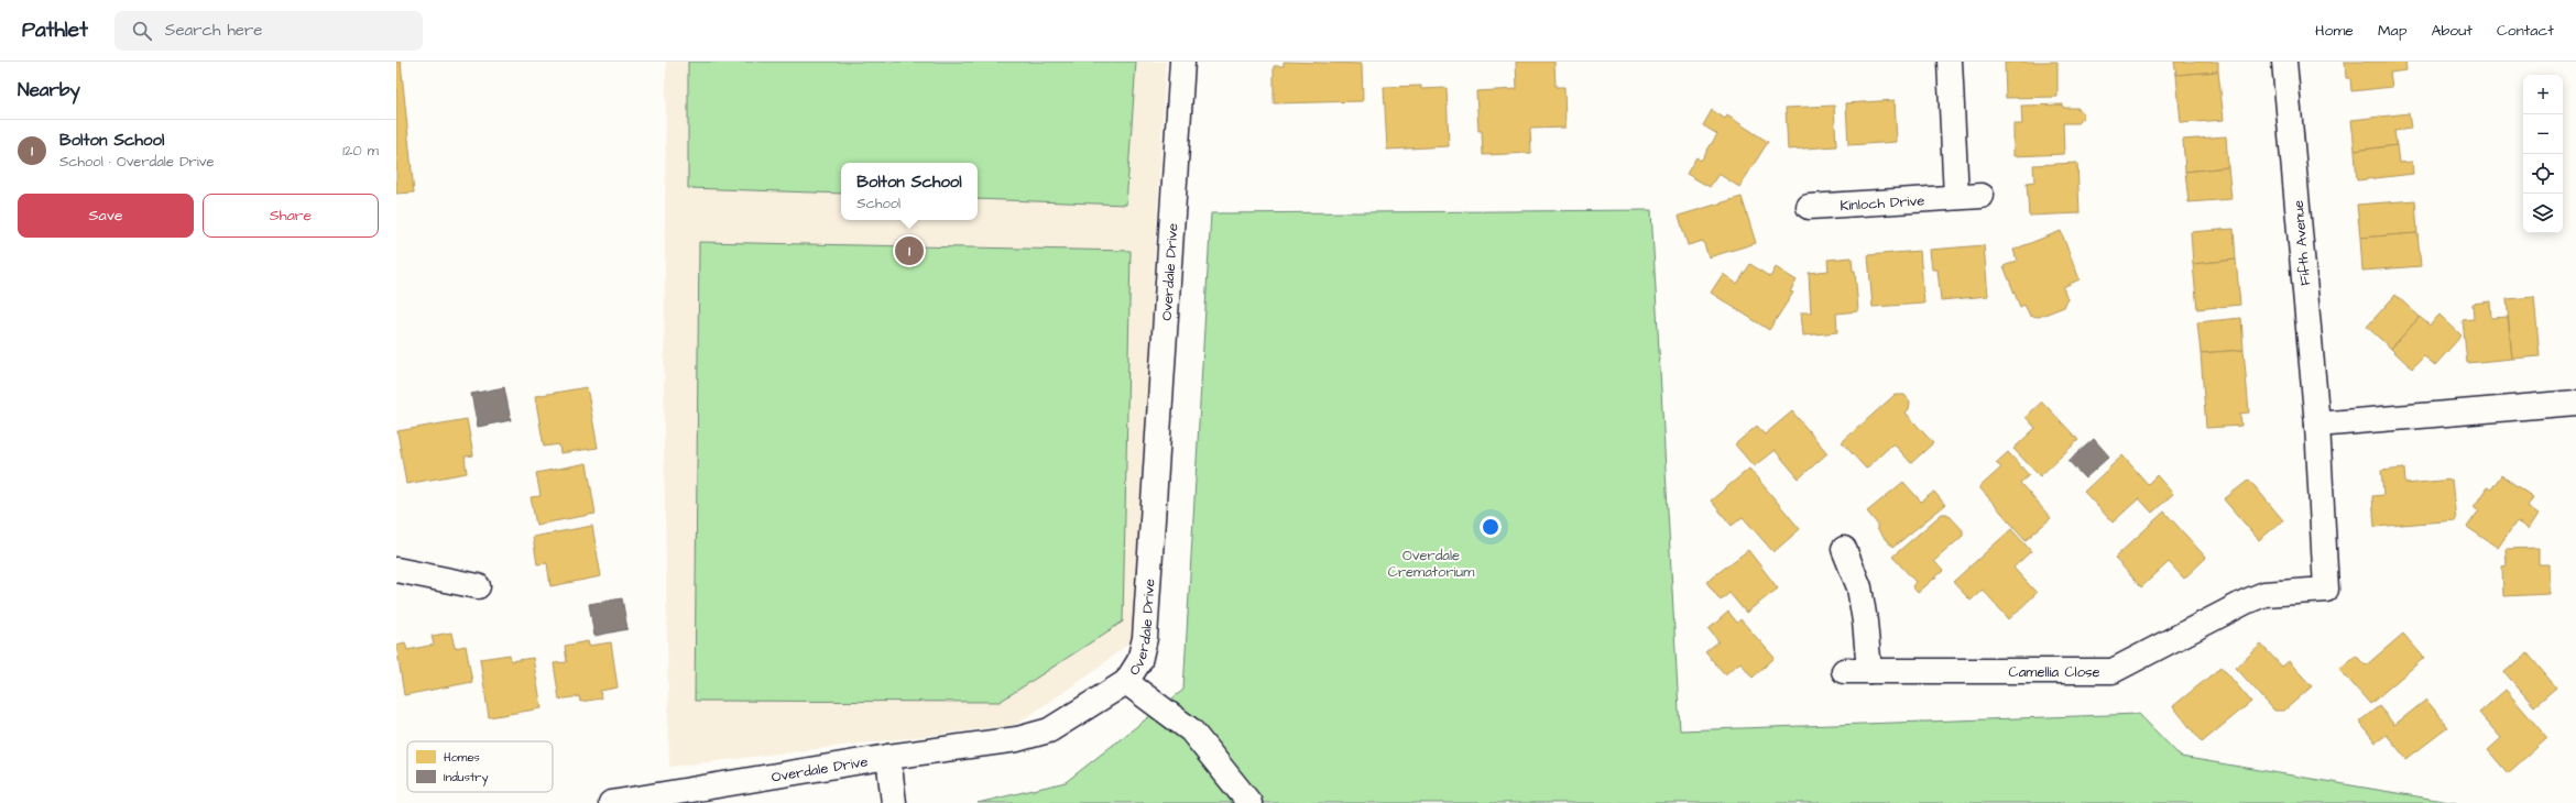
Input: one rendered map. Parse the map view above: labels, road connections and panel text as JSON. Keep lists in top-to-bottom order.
{
  "streets": {
    "street": [
      "Kinloch Drive",
      "Fifth Avenue",
      "Overdale Drive",
      "Camellia Close"
    ]
  },
  "crossings": [
    ["Fifth Avenue", "Camellia Close"]
  ],
  "parks": ["Overdale Crematorium"],
  "legend": ["Homes", "Industry"],
  "page": {
    "header": "Pathlet",
    "search": "Search here",
    "nav": [
      "Home",
      "Map",
      "About",
      "Contact"
    ],
    "heading": "Nearby",
    "map_buttons": ["+", "−"],
    "list": [
      {
        "mark": "1",
        "name": "Bolton School",
        "note": "School · Overdale Drive",
        "value": "120 m"
      }
    ],
    "popup": ["Bolton School", "School"],
    "buttons": ["Save", "Share"],
    "pins": "1"
  }
}
